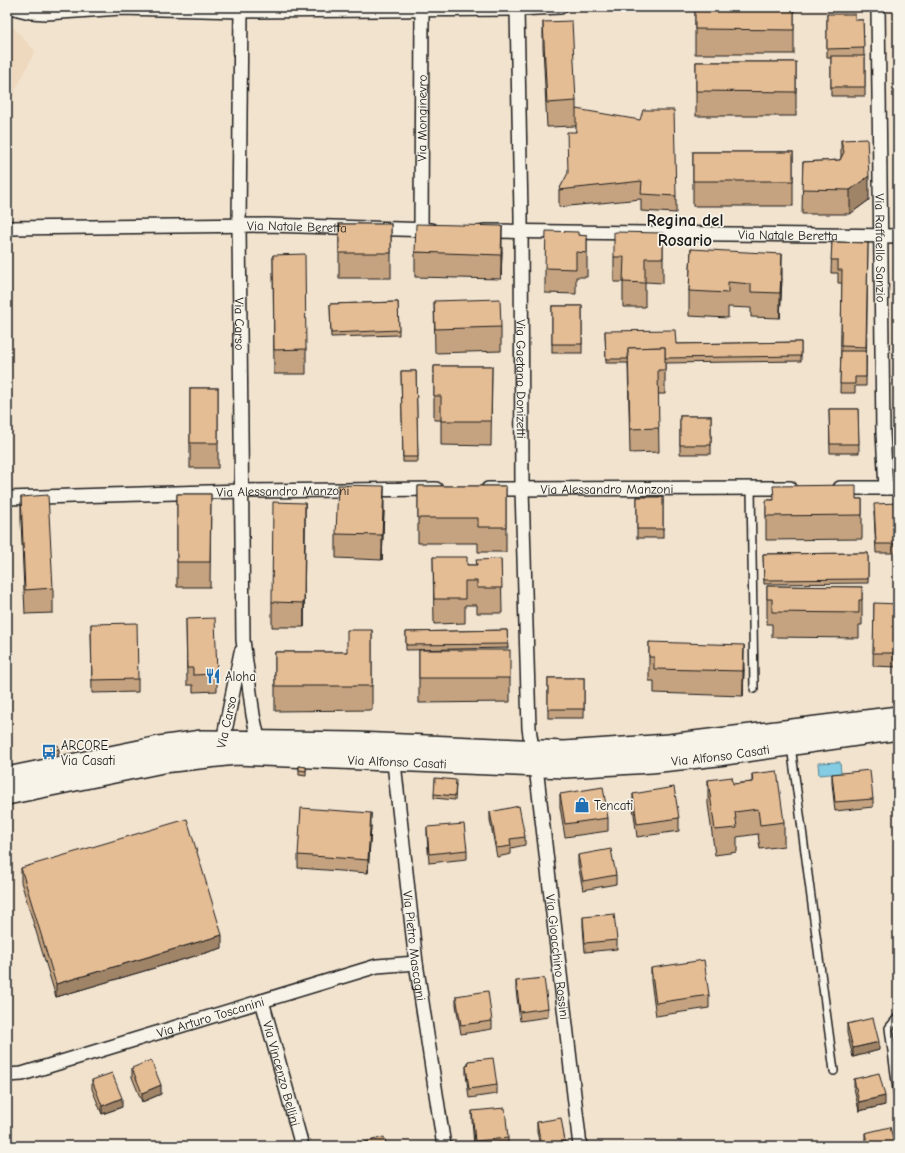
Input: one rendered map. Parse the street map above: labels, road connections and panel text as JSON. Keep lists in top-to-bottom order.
{
  "streets": {
    "main road": ["Via Alfonso Casati"],
    "street": [
      "Via Monginevro",
      "Via Natale Beretta",
      "Via Raffaello Sanzio",
      "Via Carso",
      "Via Gaetano Donizetti",
      "Via Alessandro Manzoni",
      "Via Pietro Mascagni",
      "Via Gioacchino Rossini",
      "Via Arturo Toscanini",
      "Via Vincenzo Bellini"
    ]
  },
  "crossings": [
    ["Via Monginevro", "Via Natale Beretta"],
    ["Via Natale Beretta", "Via Raffaello Sanzio"],
    ["Via Natale Beretta", "Via Carso"],
    ["Via Natale Beretta", "Via Gaetano Donizetti"],
    ["Via Carso", "Via Alessandro Manzoni"],
    ["Via Carso", "Via Alfonso Casati"],
    ["Via Gaetano Donizetti", "Via Alessandro Manzoni"],
    ["Via Gaetano Donizetti", "Via Alfonso Casati"],
    ["Via Gaetano Donizetti", "Via Gioacchino Rossini"],
    ["Via Alfonso Casati", "Via Pietro Mascagni"],
    ["Via Alfonso Casati", "Via Gioacchino Rossini"],
    ["Via Pietro Mascagni", "Via Arturo Toscanini"],
    ["Via Arturo Toscanini", "Via Vincenzo Bellini"]
  ],
  "districts": ["Regina del Rosario"],
  "places": {
    "restaurant": ["Aloha"],
    "bus stop": ["ARCORE Via Casati"],
    "shop": ["Tencati"]
  }
}
